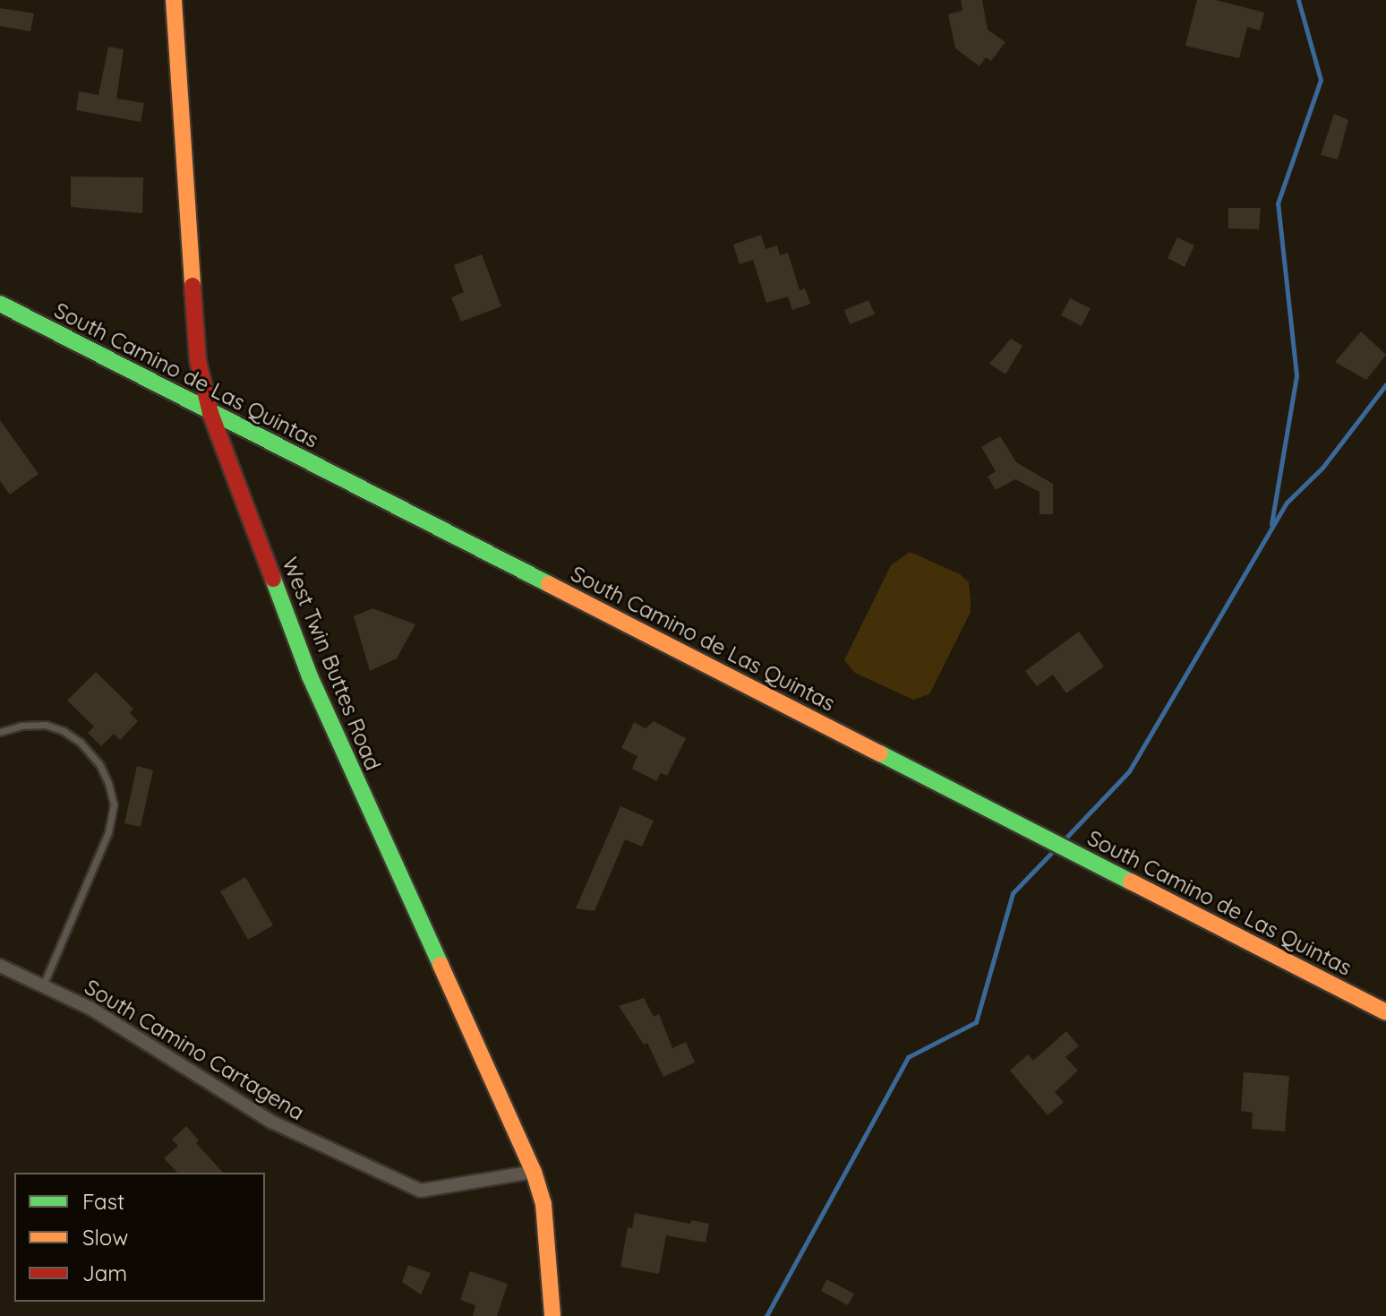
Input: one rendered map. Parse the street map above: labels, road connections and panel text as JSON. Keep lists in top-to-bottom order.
{
  "streets": {
    "street": ["South Camino de Las Quintas", "West Twin Buttes Road", "South Camino Cartagena"]
  },
  "crossings": [
    ["South Camino de Las Quintas", "West Twin Buttes Road"],
    ["West Twin Buttes Road", "South Camino Cartagena"]
  ],
  "legend": ["Fast", "Slow", "Jam"]
}
